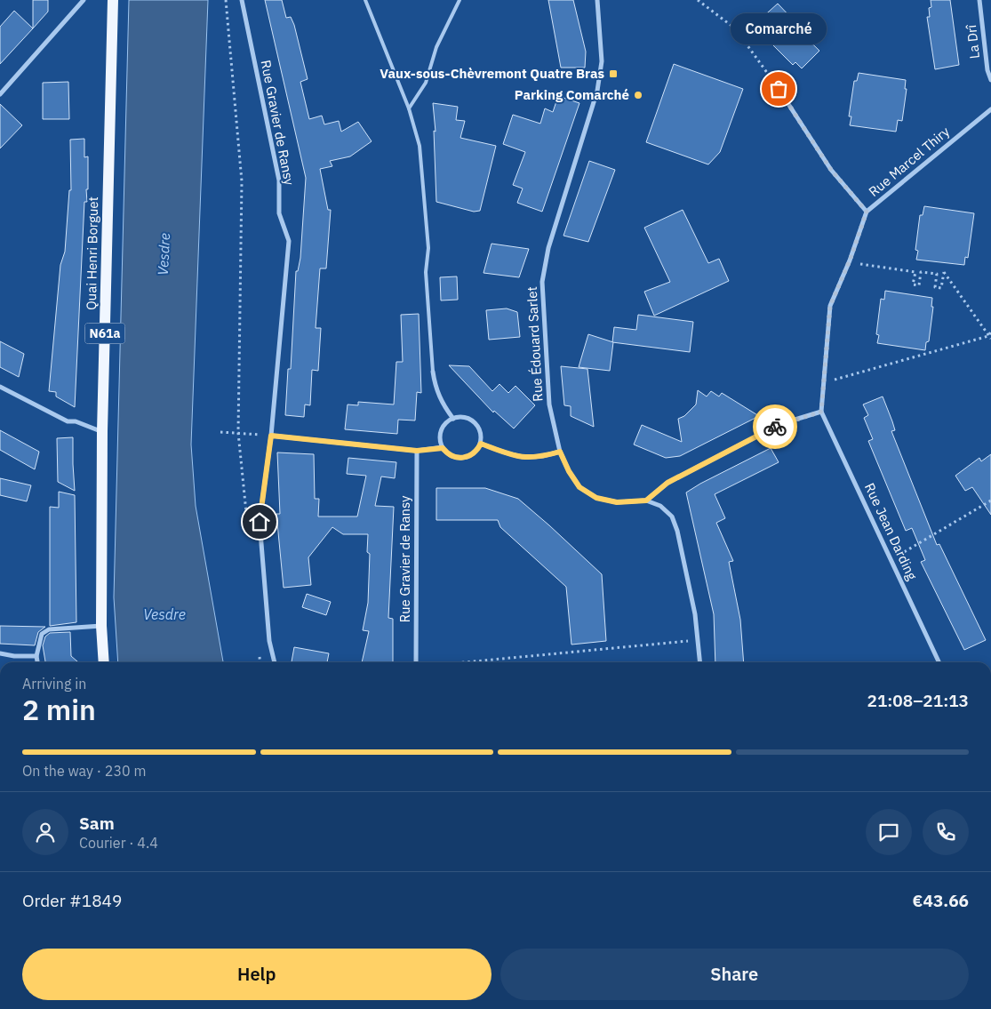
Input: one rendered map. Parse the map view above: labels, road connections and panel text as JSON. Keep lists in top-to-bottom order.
{
  "streets": {
    "main road": ["Quai Henri Borguet", "N61a"],
    "street": [
      "La Drî",
      "Rue Gravier de Ransy",
      "Rue Marcel Thiry",
      "Rue Édouard Sarlet",
      "Rue Jean Darding"
    ]
  },
  "crossings": [
    ["Rue Marcel Thiry", "Rue Jean Darding"]
  ],
  "water": ["Vesdre"],
  "places": {
    "transit": ["Vaux-sous-Chèvremont Quatre Bras"],
    "other": ["Comarché", "Parking Comarché"]
  },
  "page": {
    "bubble": "Comarché",
    "heading": ["2 min", "Arriving in", "21:08–21:13"],
    "panel": [
      "Sam",
      "Courier · 4.4",
      "Order #1849",
      "€43.66"
    ],
    "bar": "On the way · 230 m",
    "buttons": ["Help", "Share"]
  }
}
